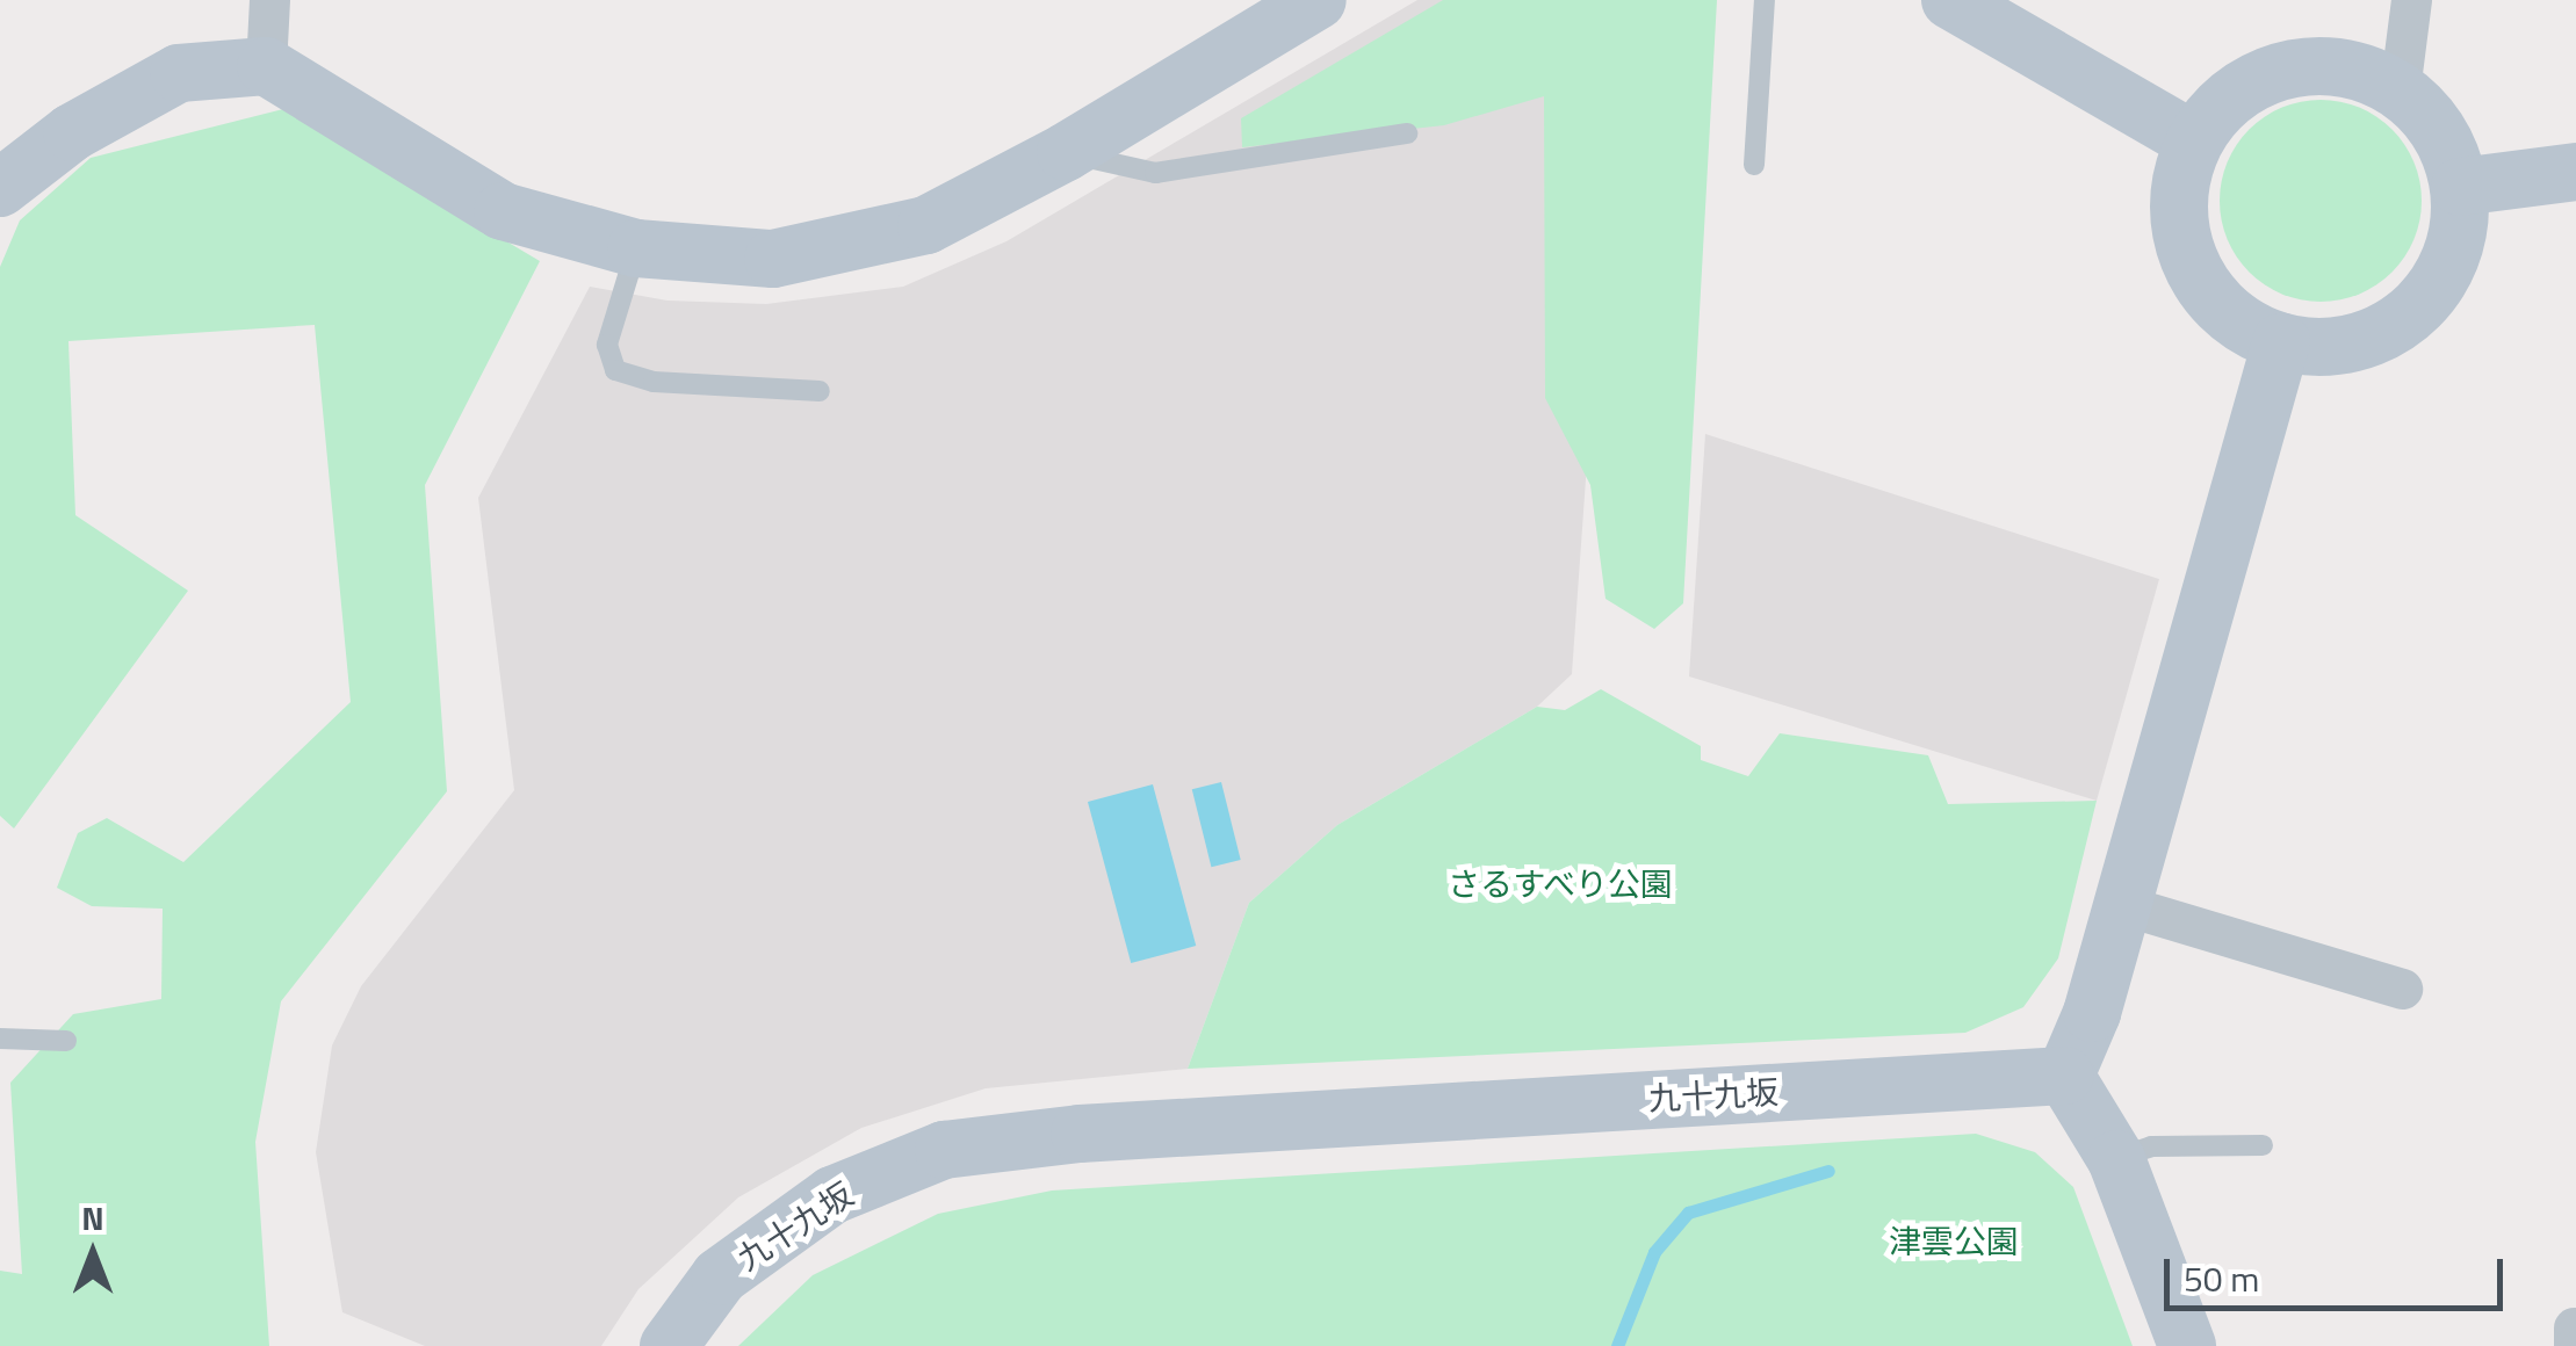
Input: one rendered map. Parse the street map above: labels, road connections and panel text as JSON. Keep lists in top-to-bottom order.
{
  "streets": {
    "street": ["九十九坂"]
  },
  "parks": ["さるすべり公園", "津雲公園"],
  "scale_bar": "50 m",
  "north": "top"
}
